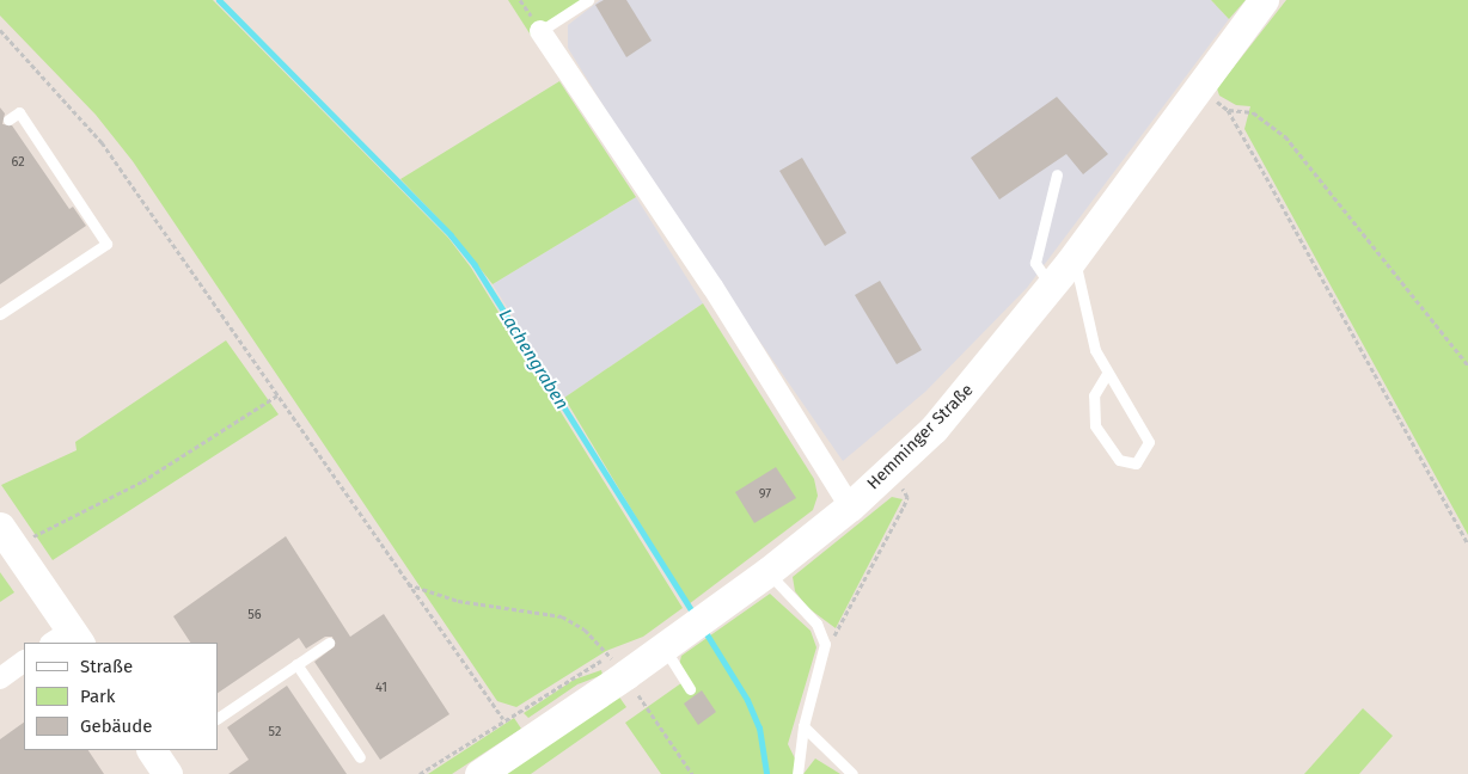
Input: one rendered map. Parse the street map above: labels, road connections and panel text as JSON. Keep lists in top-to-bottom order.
{
  "streets": {
    "main road": ["Hemminger Straße"]
  },
  "water": ["Lachengraben"],
  "house_numbers": [
    "62",
    "97",
    "56",
    "41",
    "52"
  ],
  "legend": ["Straße", "Park", "Gebäude"]
}
